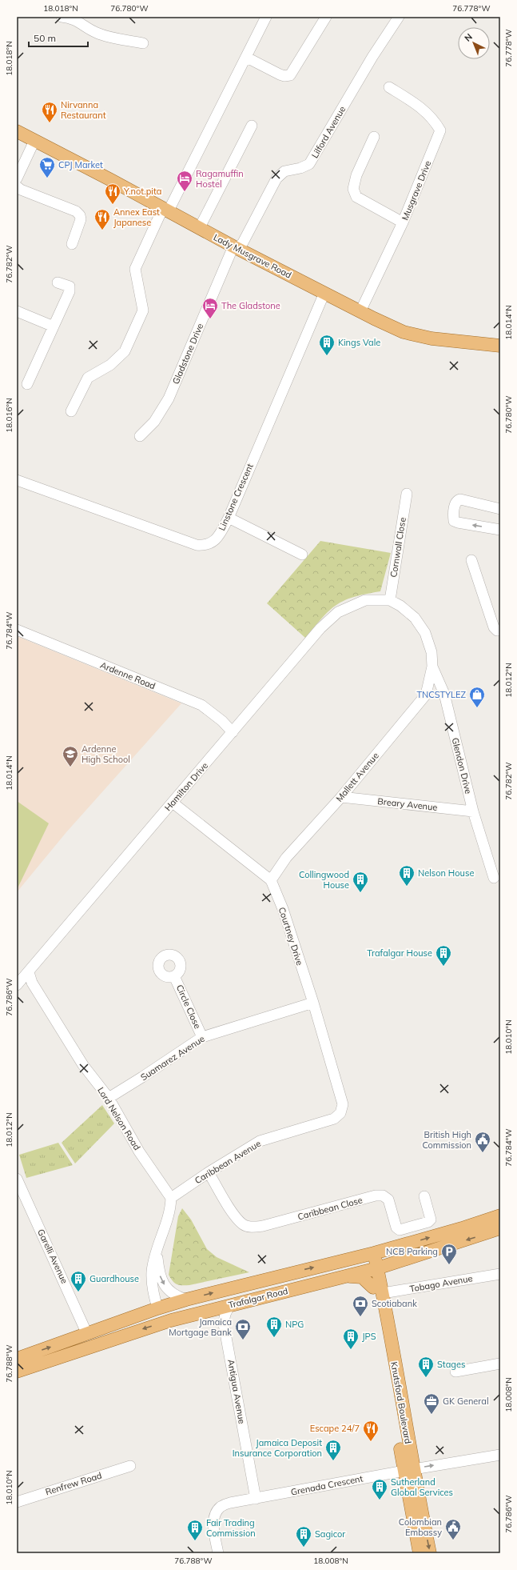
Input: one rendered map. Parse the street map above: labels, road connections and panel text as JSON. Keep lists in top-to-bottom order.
{
  "streets": {
    "main road": ["Lady Musgrave Road", "Trafalgar Road", "Knutsford Boulevard"],
    "street": [
      "Lilford Avenue",
      "Musgrave Drive",
      "Gladstone Drive",
      "Linstone Crescent",
      "Cornwall Close",
      "Ardenne Road",
      "Glendon Drive",
      "Mallett Avenue",
      "Hamilton Drive",
      "Breary Avenue",
      "Courtney Drive",
      "Circle Close",
      "Suamarez Avenue",
      "Lord Nelson Road",
      "Caribbean Avenue",
      "Caribbean Close",
      "Garelli Avenue",
      "Tobago Avenue",
      "Antigua Avenue",
      "Renfrew Road",
      "Grenada Crescent"
    ]
  },
  "crossings": [
    ["Lilford Avenue", "Lady Musgrave Road"],
    ["Lilford Avenue", "Gladstone Drive"],
    ["Musgrave Drive", "Lady Musgrave Road"],
    ["Lady Musgrave Road", "Gladstone Drive"],
    ["Lady Musgrave Road", "Linstone Crescent"],
    ["Cornwall Close", "Glendon Drive"],
    ["Cornwall Close", "Hamilton Drive"],
    ["Ardenne Road", "Hamilton Drive"],
    ["Glendon Drive", "Mallett Avenue"],
    ["Glendon Drive", "Hamilton Drive"],
    ["Glendon Drive", "Breary Avenue"],
    ["Mallett Avenue", "Breary Avenue"],
    ["Mallett Avenue", "Courtney Drive"],
    ["Hamilton Drive", "Courtney Drive"],
    ["Hamilton Drive", "Lord Nelson Road"],
    ["Courtney Drive", "Suamarez Avenue"],
    ["Courtney Drive", "Caribbean Avenue"],
    ["Circle Close", "Suamarez Avenue"],
    ["Suamarez Avenue", "Lord Nelson Road"],
    ["Lord Nelson Road", "Caribbean Avenue"],
    ["Caribbean Avenue", "Caribbean Close"],
    ["Garelli Avenue", "Trafalgar Road"],
    ["Tobago Avenue", "Knutsford Boulevard"],
    ["Trafalgar Road", "Antigua Avenue"],
    ["Trafalgar Road", "Knutsford Boulevard"],
    ["Antigua Avenue", "Grenada Crescent"],
    ["Knutsford Boulevard", "Grenada Crescent"]
  ],
  "places": {
    "restaurant": [
      "Nirvanna Restaurant",
      "Y.not.pita",
      "Annex East Japanese",
      "Escape 24/7"
    ],
    "supermarket": ["CPJ Market"],
    "hotel": ["Ragamuffin Hostel", "The Gladstone"],
    "building": [
      "Kings Vale",
      "Nelson House",
      "Collingwood House",
      "Trafalgar House",
      "Guardhouse",
      "NPG",
      "JPS",
      "Stages",
      "Jamaica Deposit Insurance Corporation",
      "Sutherland Global Services",
      "Fair Trading Commission",
      "Sagicor"
    ],
    "shop": ["TNCSTYLEZ"],
    "school or university": ["Ardenne High School"],
    "public building": ["British High Commission", "Colombian Embassy"],
    "parking": ["NCB Parking"],
    "bank": ["Scotiabank", "Jamaica Mortgage Bank"],
    "office": ["GK General"]
  },
  "scale_bar": "50 m",
  "north": "top left",
  "coordinates": [
    "18.018°N",
    "76.780°W",
    "76.778°W",
    "76.782°W",
    "18.014°N",
    "18.016°N",
    "76.784°W",
    "18.012°N",
    "76.786°W",
    "18.010°N",
    "76.788°W",
    "18.008°N"
  ]
}
